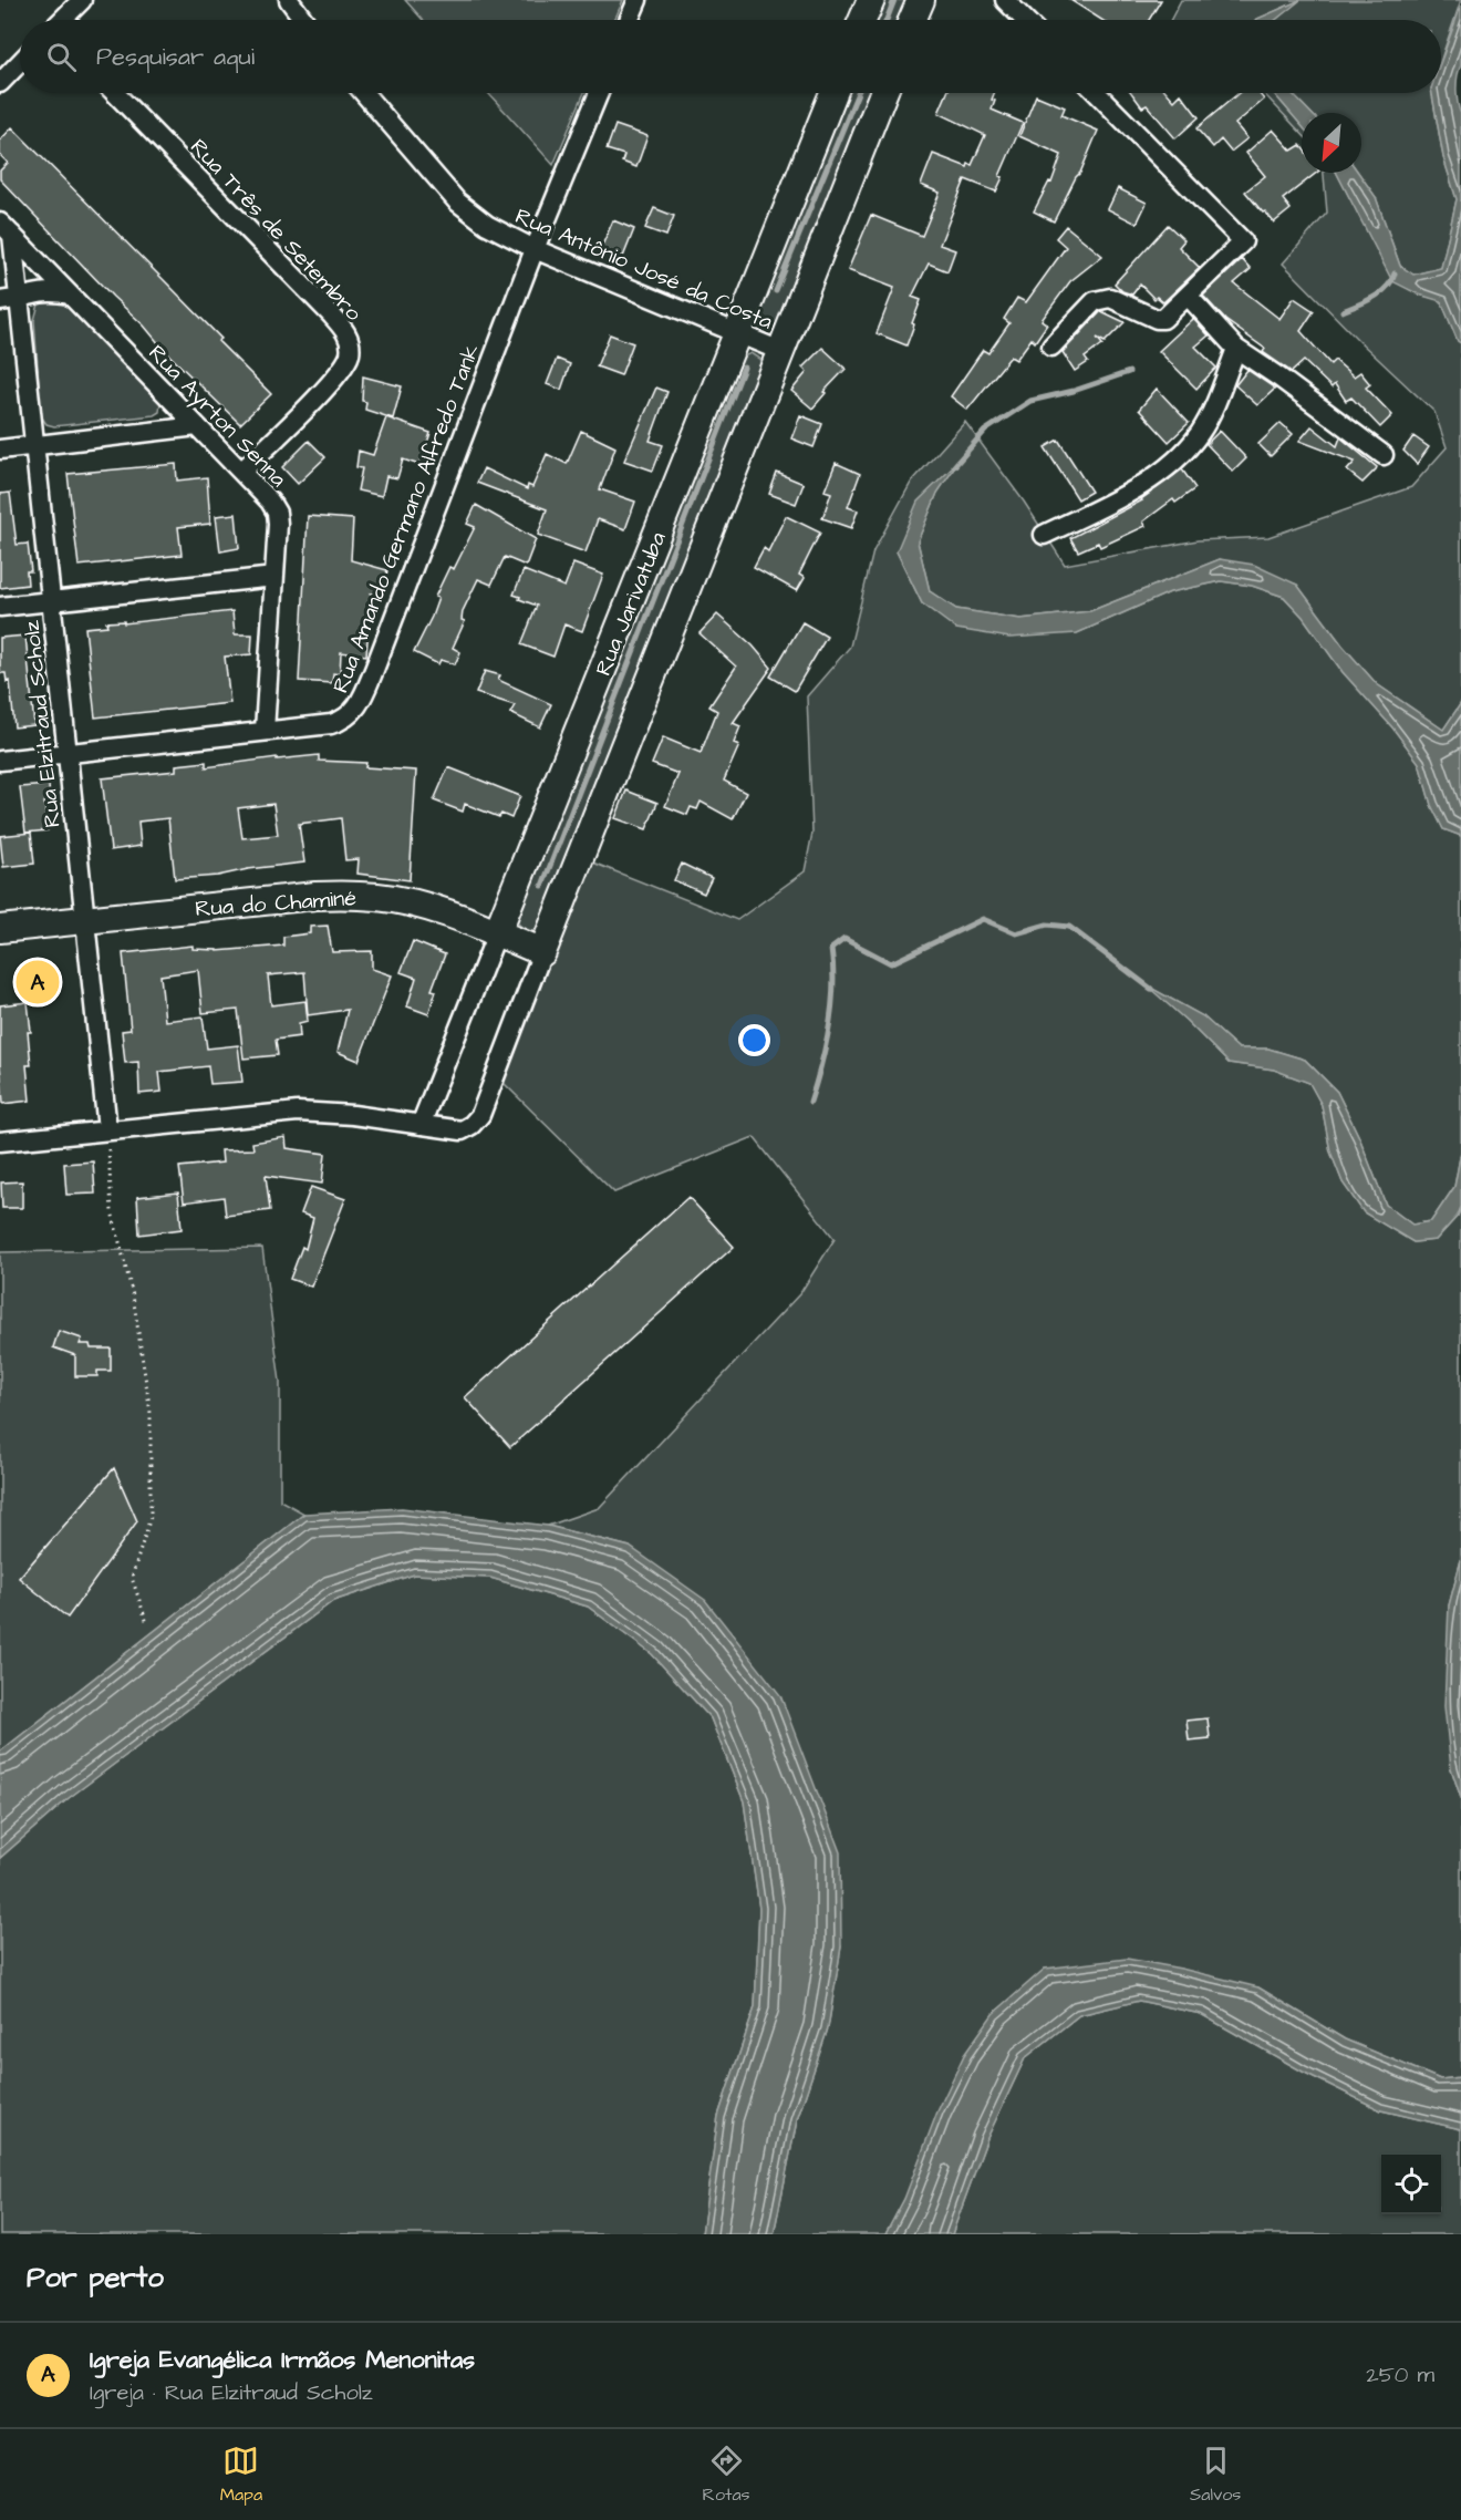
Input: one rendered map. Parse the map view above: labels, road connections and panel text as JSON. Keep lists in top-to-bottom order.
{
  "streets": {
    "street": [
      "Rua Três de Setembro",
      "Rua Antônio José da Costa",
      "Rua Ayrton Senna",
      "Rua Amando Germano Alfredo Tank",
      "Rua Jarivatuba",
      "Rua Elzitraud Scholz",
      "Rua do Chaminé"
    ]
  },
  "crossings": [
    ["Rua Três de Setembro", "Rua Ayrton Senna"],
    ["Rua Antônio José da Costa", "Rua Amando Germano Alfredo Tank"],
    ["Rua Antônio José da Costa", "Rua Jarivatuba"],
    ["Rua Ayrton Senna", "Rua Amando Germano Alfredo Tank"],
    ["Rua Ayrton Senna", "Rua Elzitraud Scholz"],
    ["Rua Amando Germano Alfredo Tank", "Rua Elzitraud Scholz"],
    ["Rua Jarivatuba", "Rua do Chaminé"],
    ["Rua Elzitraud Scholz", "Rua do Chaminé"]
  ],
  "north": "bottom left",
  "page": {
    "search": "Pesquisar aqui",
    "pins": "A",
    "heading": "Por perto",
    "list": [
      {
        "mark": "A",
        "name": "Igreja Evangélica Irmãos Menonitas",
        "note": "Igreja · Rua Elzitraud Scholz",
        "value": "250 m"
      }
    ],
    "nav": ["Mapa", "Rotas", "Salvos"]
  }
}
